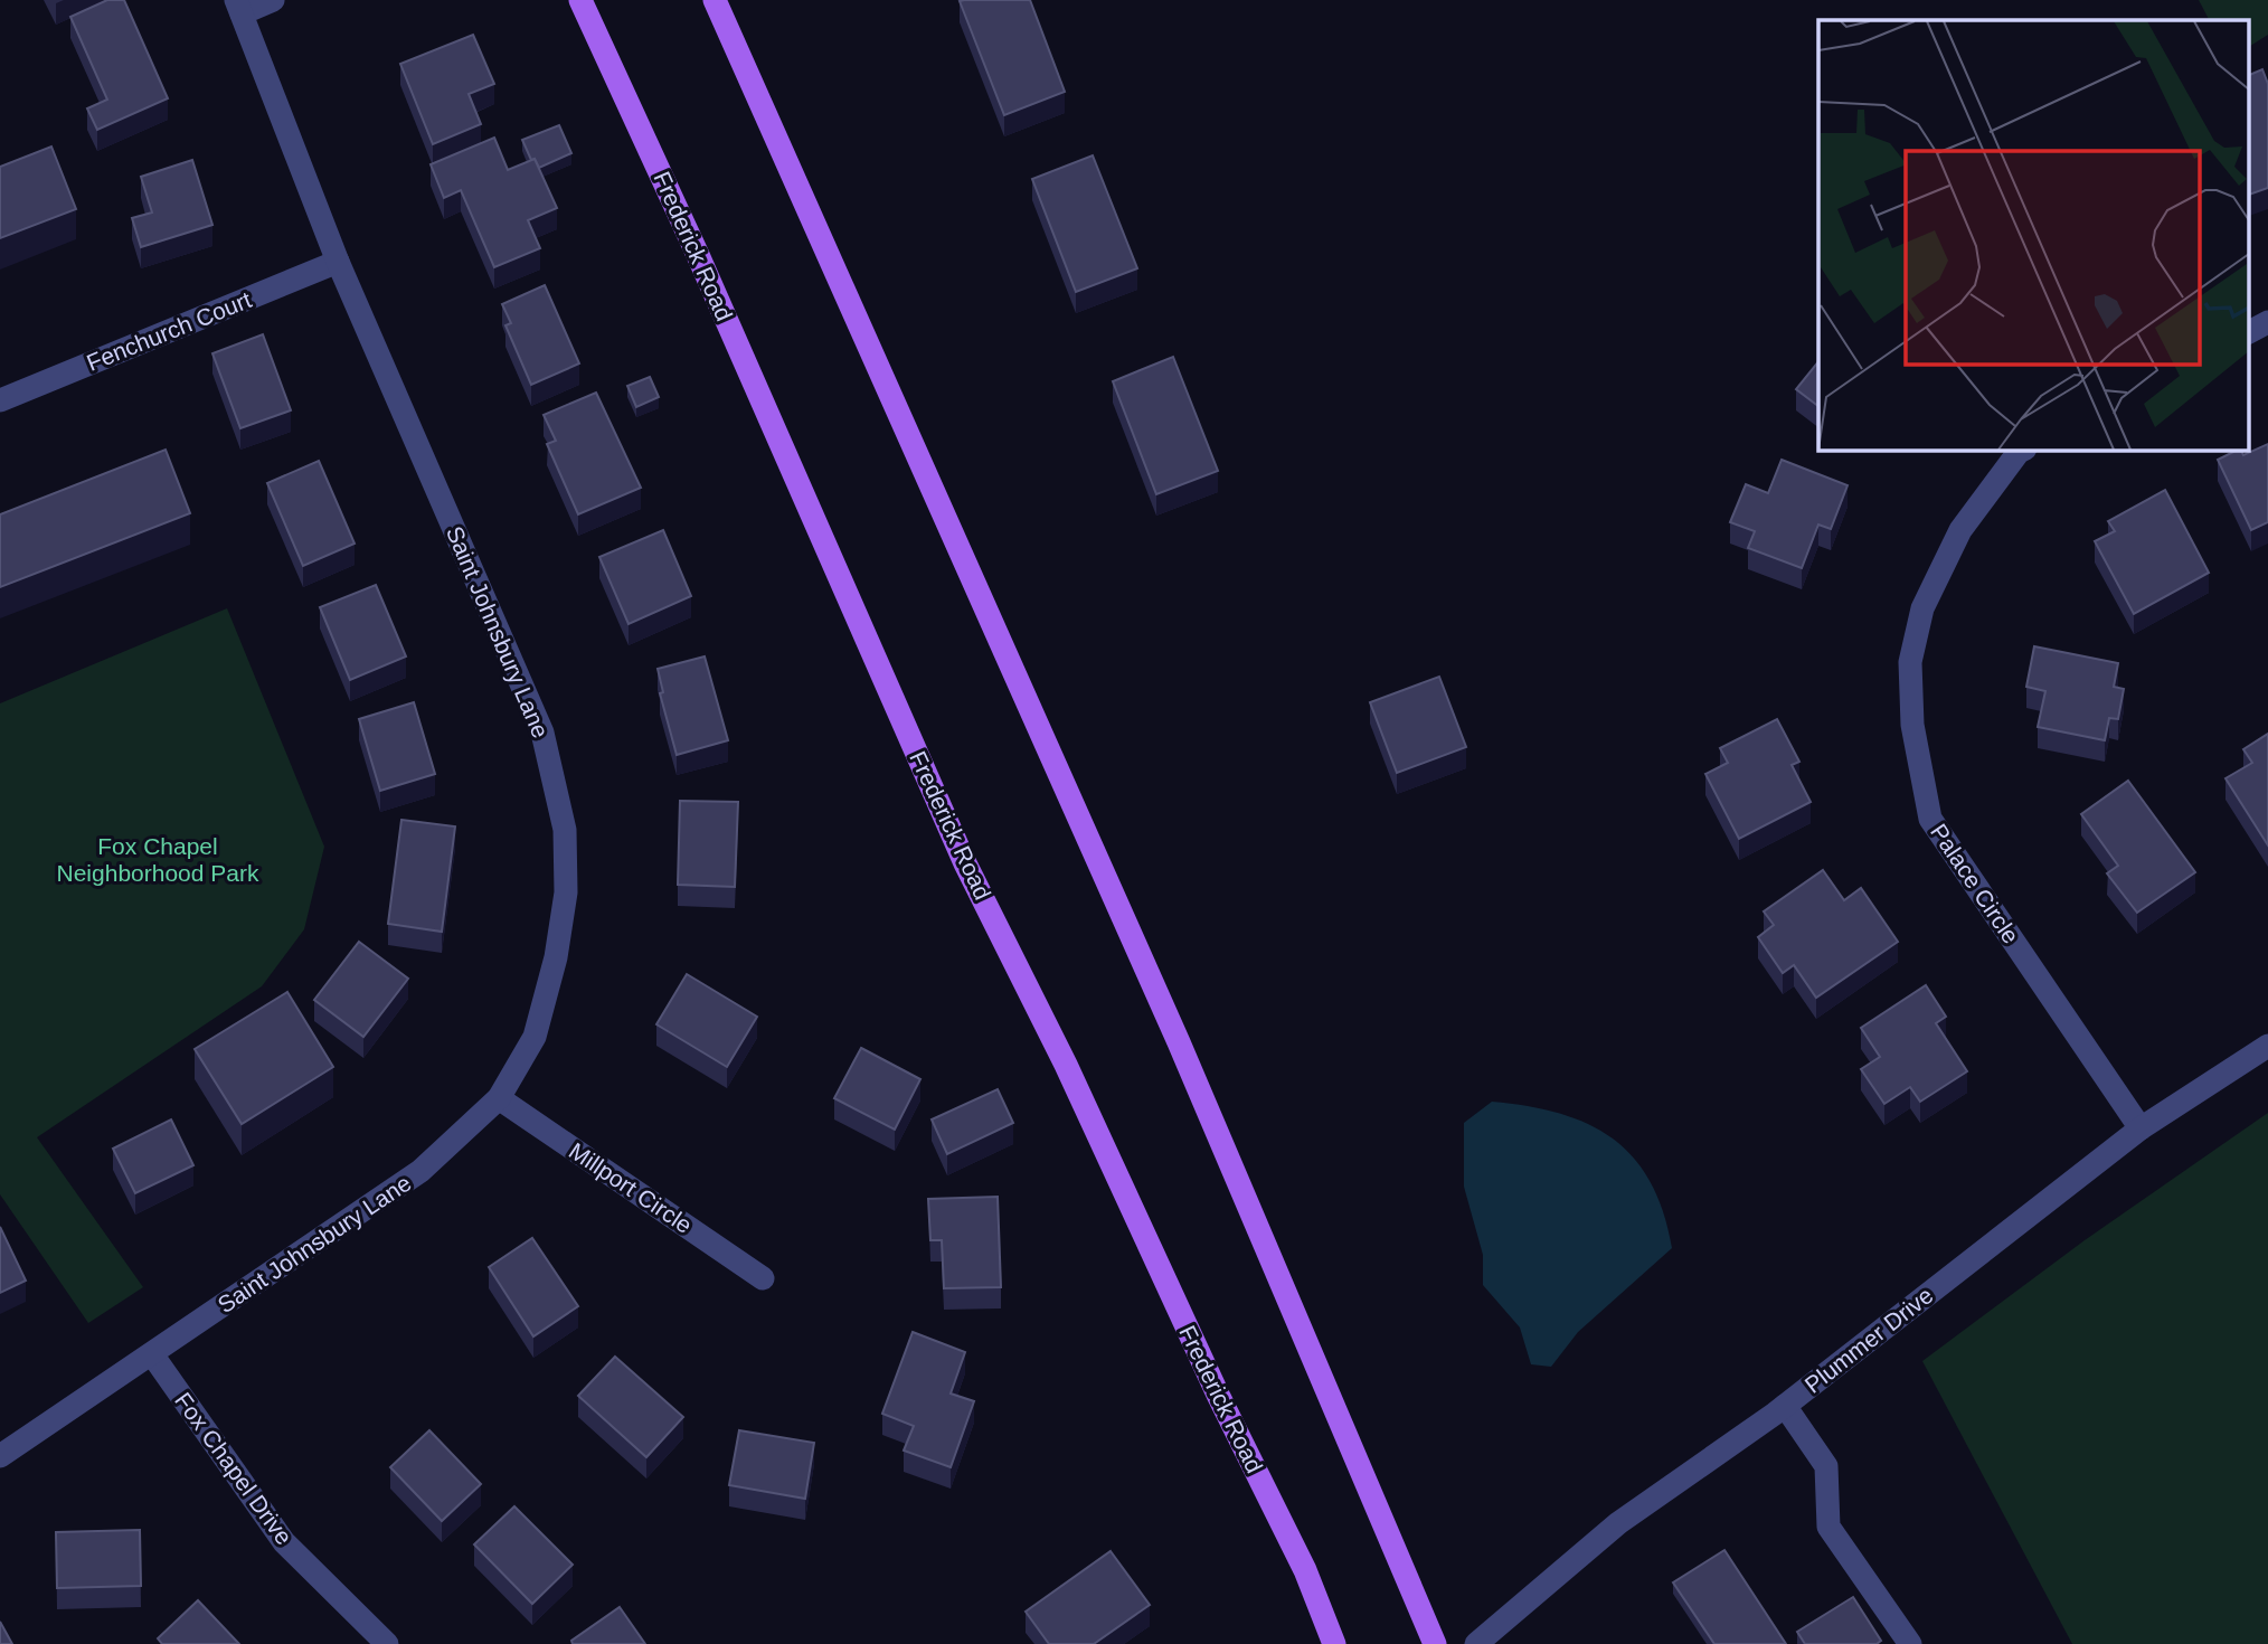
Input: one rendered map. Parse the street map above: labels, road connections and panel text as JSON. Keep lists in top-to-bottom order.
{
  "streets": {
    "main road": ["Frederick Road"],
    "street": [
      "Fenchurch Court",
      "Saint Johnsbury Lane",
      "Palace Circle",
      "Millport Circle",
      "Plummer Drive",
      "Fox Chapel Drive"
    ]
  },
  "crossings": [
    ["Fenchurch Court", "Saint Johnsbury Lane"],
    ["Saint Johnsbury Lane", "Millport Circle"],
    ["Saint Johnsbury Lane", "Fox Chapel Drive"],
    ["Palace Circle", "Plummer Drive"]
  ],
  "parks": ["Fox Chapel Neighborhood Park"]
}
